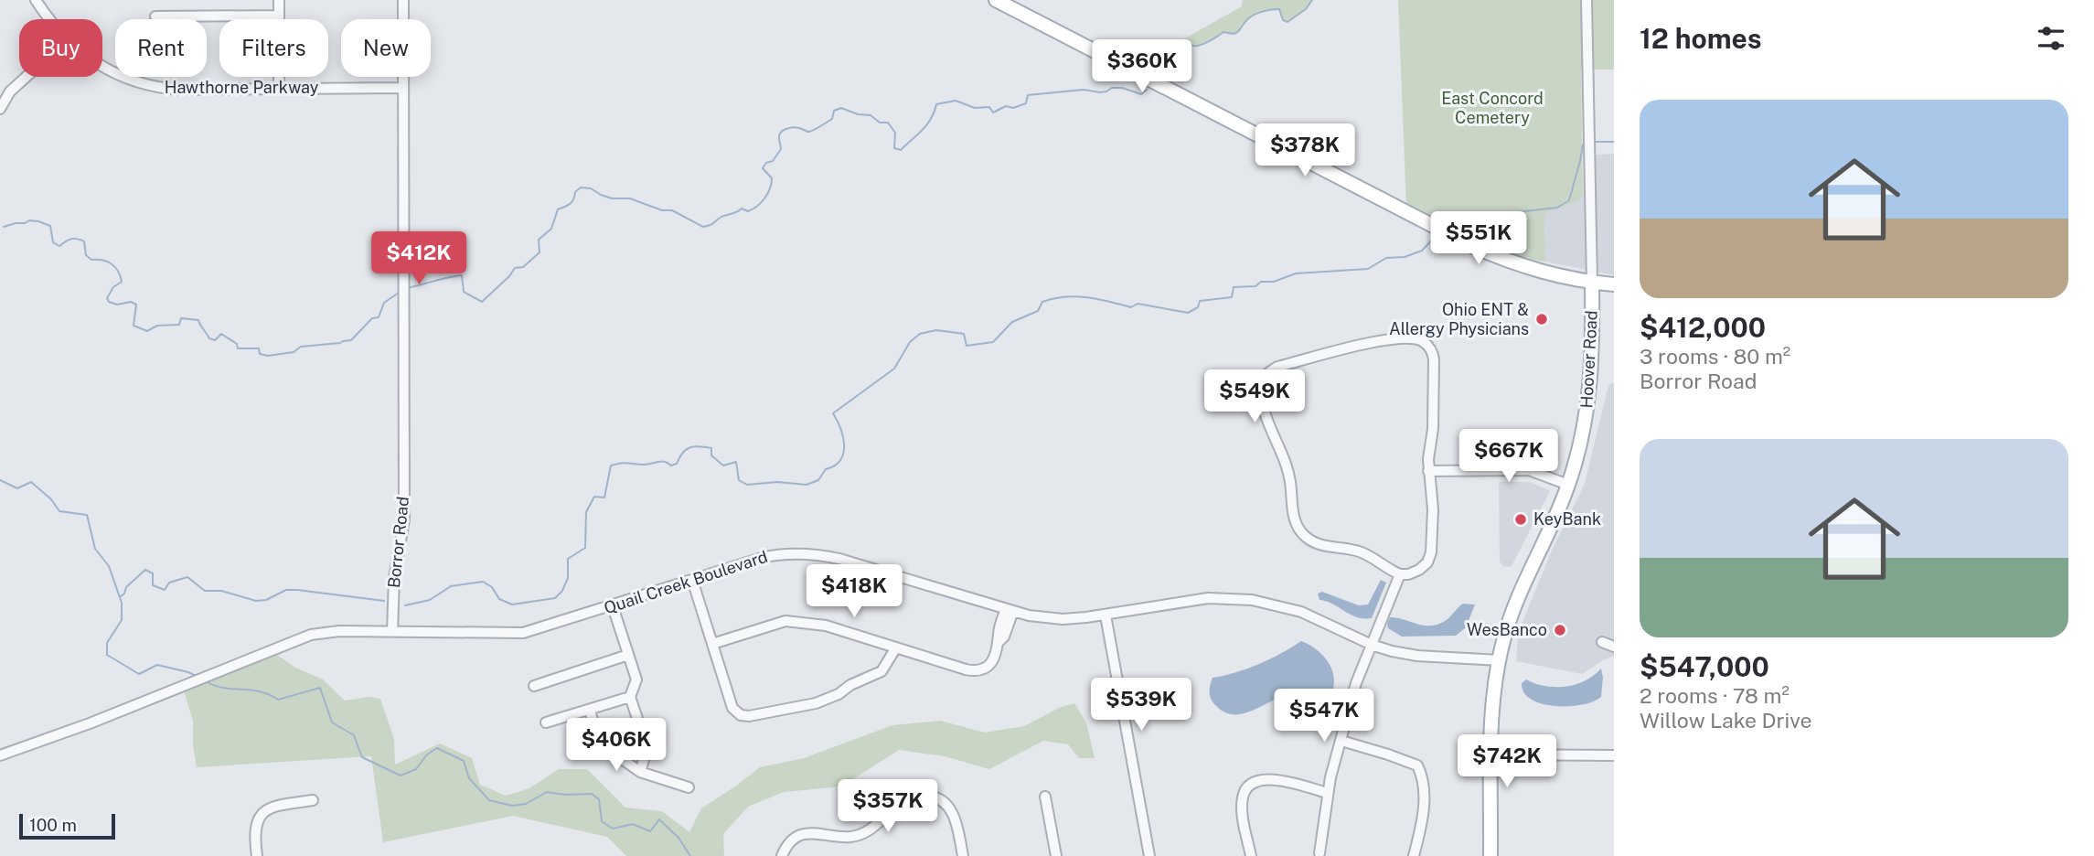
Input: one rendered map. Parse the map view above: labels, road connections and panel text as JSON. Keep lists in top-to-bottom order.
{
  "streets": {
    "main road": ["Hoover Road"],
    "street": ["Hawthorne Parkway", "Borror Road", "Quail Creek Boulevard"]
  },
  "crossings": [
    ["Hawthorne Parkway", "Borror Road"],
    ["Hoover Road", "Quail Creek Boulevard"],
    ["Borror Road", "Quail Creek Boulevard"]
  ],
  "parks": ["East Concord Cemetery"],
  "places": ["Ohio ENT & Allergy Physicians", "KeyBank", "WesBanco"],
  "scale_bar": "100 m",
  "page": {
    "heading": "12 homes",
    "chip": [
      "Buy",
      "Rent",
      "Filters",
      "New"
    ],
    "price": [
      "$360K",
      "$378K",
      "$551K",
      "$412K",
      "$549K",
      "$667K",
      "$418K",
      "$539K",
      "$547K",
      "$406K",
      "$742K",
      "$357K"
    ],
    "list": [
      {
        "name": "$412,000",
        "note": "3 rooms · 80 m² · Borror Road"
      },
      {
        "name": "$547,000",
        "note": "2 rooms · 78 m² · Willow Lake Drive"
      }
    ],
    "scale": "100 m"
  }
}
